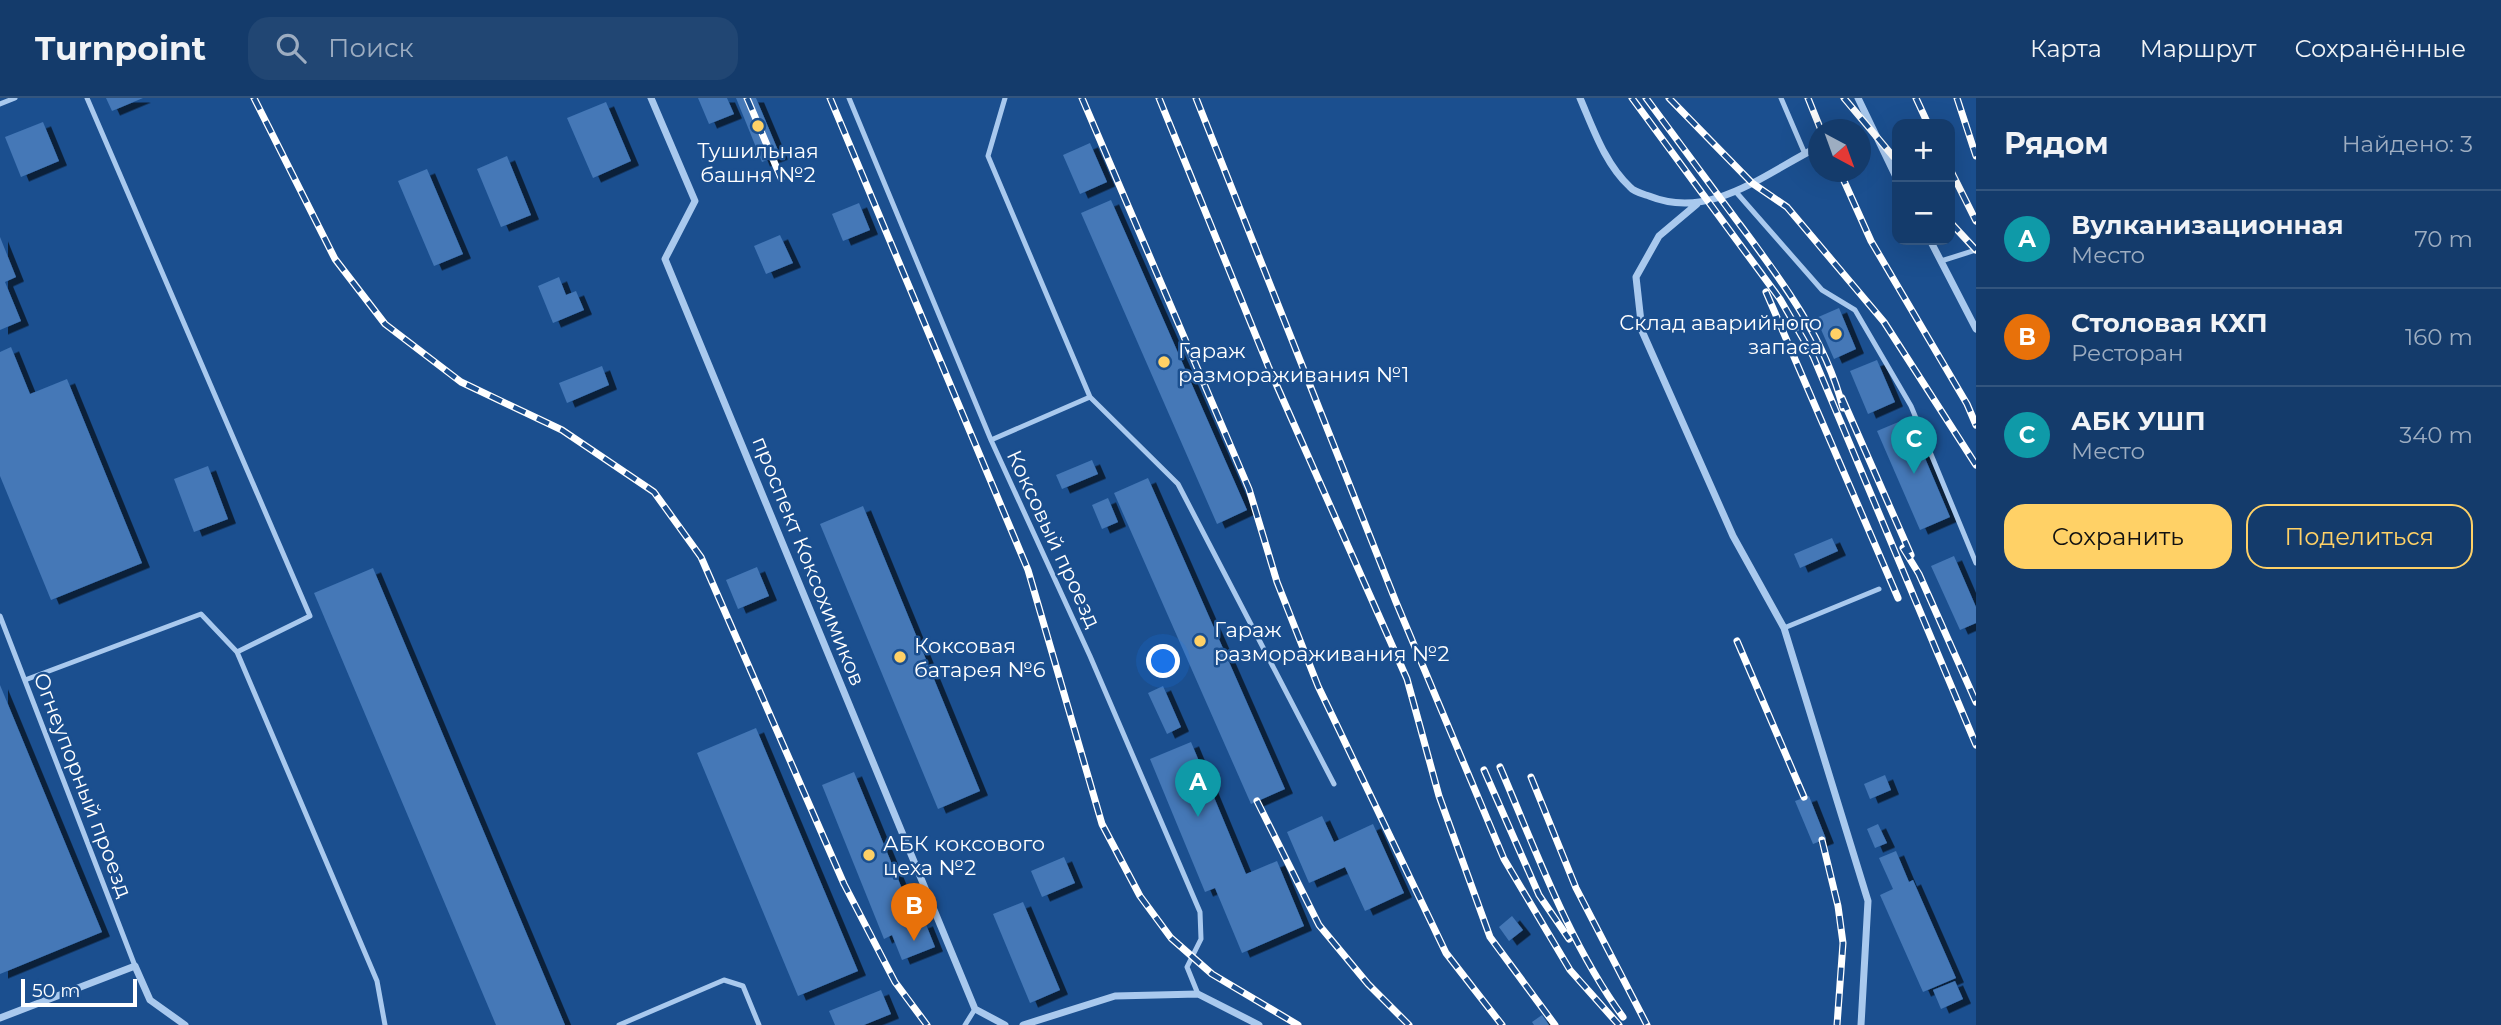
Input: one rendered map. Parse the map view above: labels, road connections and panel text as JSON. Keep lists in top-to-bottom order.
{
  "streets": {
    "street": ["проспект Коксохимиков"],
    "lane": ["Коксовый проезд", "Огнеупорный проезд"]
  },
  "places": [
    "Тушильная башня №2",
    "Склад аварийного запаса",
    "Гараж размораживания №1",
    "Гараж размораживания №2",
    "Коксовая батарея №6",
    "АБК коксового цеха №2"
  ],
  "scale_bar": "50 m",
  "north": "bottom right",
  "page": {
    "header": "Turnpoint",
    "search": "Поиск",
    "nav": ["Карта", "Маршрут", "Сохранённые"],
    "heading": ["Рядом", "Найдено: 3"],
    "map_buttons": ["+", "−"],
    "list": [
      {
        "mark": "A",
        "name": "Вулканизационная",
        "note": "Место",
        "value": "70 m"
      },
      {
        "mark": "B",
        "name": "Столовая КХП",
        "note": "Ресторан",
        "value": "160 m"
      },
      {
        "mark": "C",
        "name": "АБК УШП",
        "note": "Место",
        "value": "340 m"
      }
    ],
    "pins": ["C", "A", "B"],
    "buttons": ["Сохранить", "Поделиться"],
    "scale": "50 m"
  }
}
